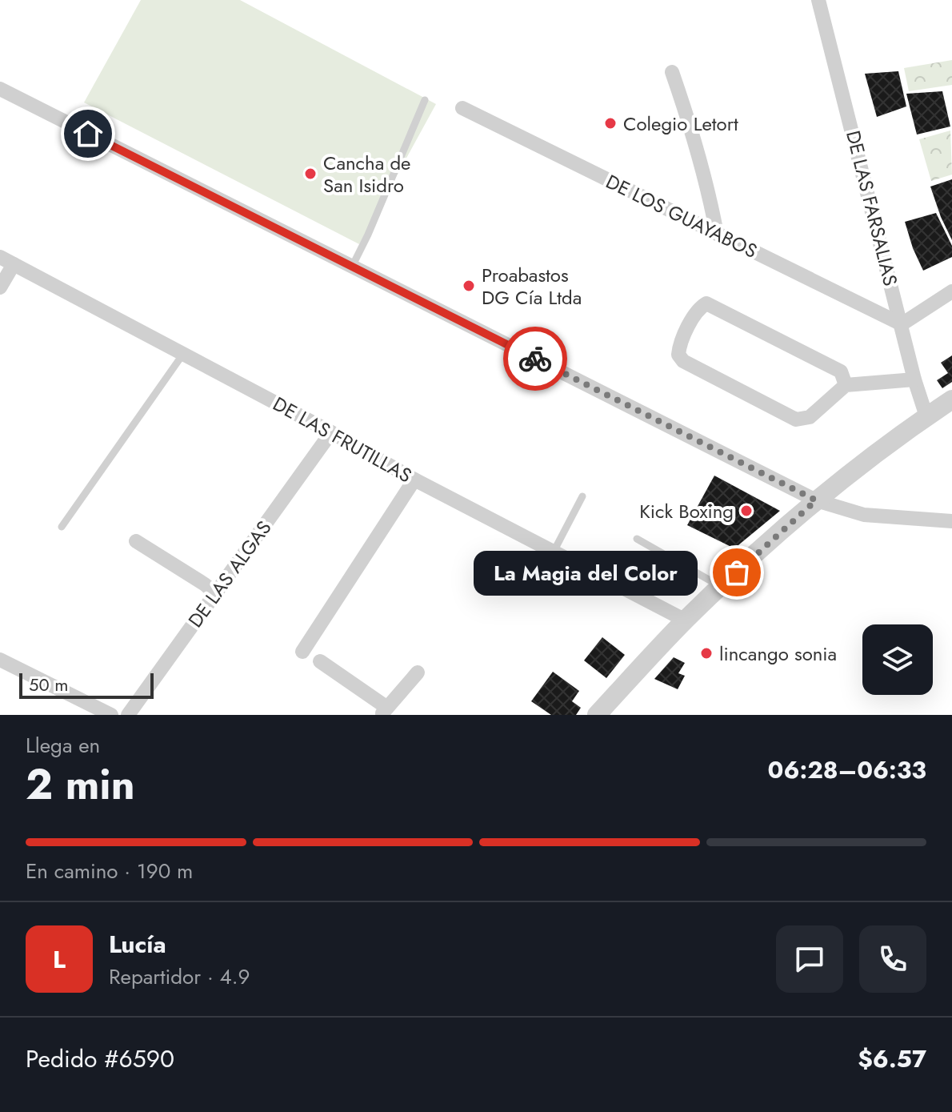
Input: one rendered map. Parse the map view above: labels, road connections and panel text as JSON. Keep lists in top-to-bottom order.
{
  "streets": {
    "street": [
      "DE LAS FARSALIAS",
      "DE LOS GUAYABOS",
      "DE LAS FRUTILLAS",
      "DE LAS ALGAS"
    ]
  },
  "crossings": [
    ["DE LAS FARSALIAS", "DE LOS GUAYABOS"],
    ["DE LAS FRUTILLAS", "DE LAS ALGAS"]
  ],
  "places": [
    "Colegio Letort",
    "Cancha de San Isidro",
    "Proabastos DG Cía Ltda",
    "Kick Boxing",
    "La Magia del Color",
    "lincango sonia"
  ],
  "scale_bar": "50 m",
  "page": {
    "bubble": "La Magia del Color",
    "scale": "50 m",
    "heading": ["2 min", "Llega en", "06:28–06:33"],
    "panel": [
      "Lucía",
      "Repartidor · 4.9",
      "Pedido #6590",
      "$6.57"
    ],
    "bar": "En camino · 190 m",
    "round": "L"
  }
}
